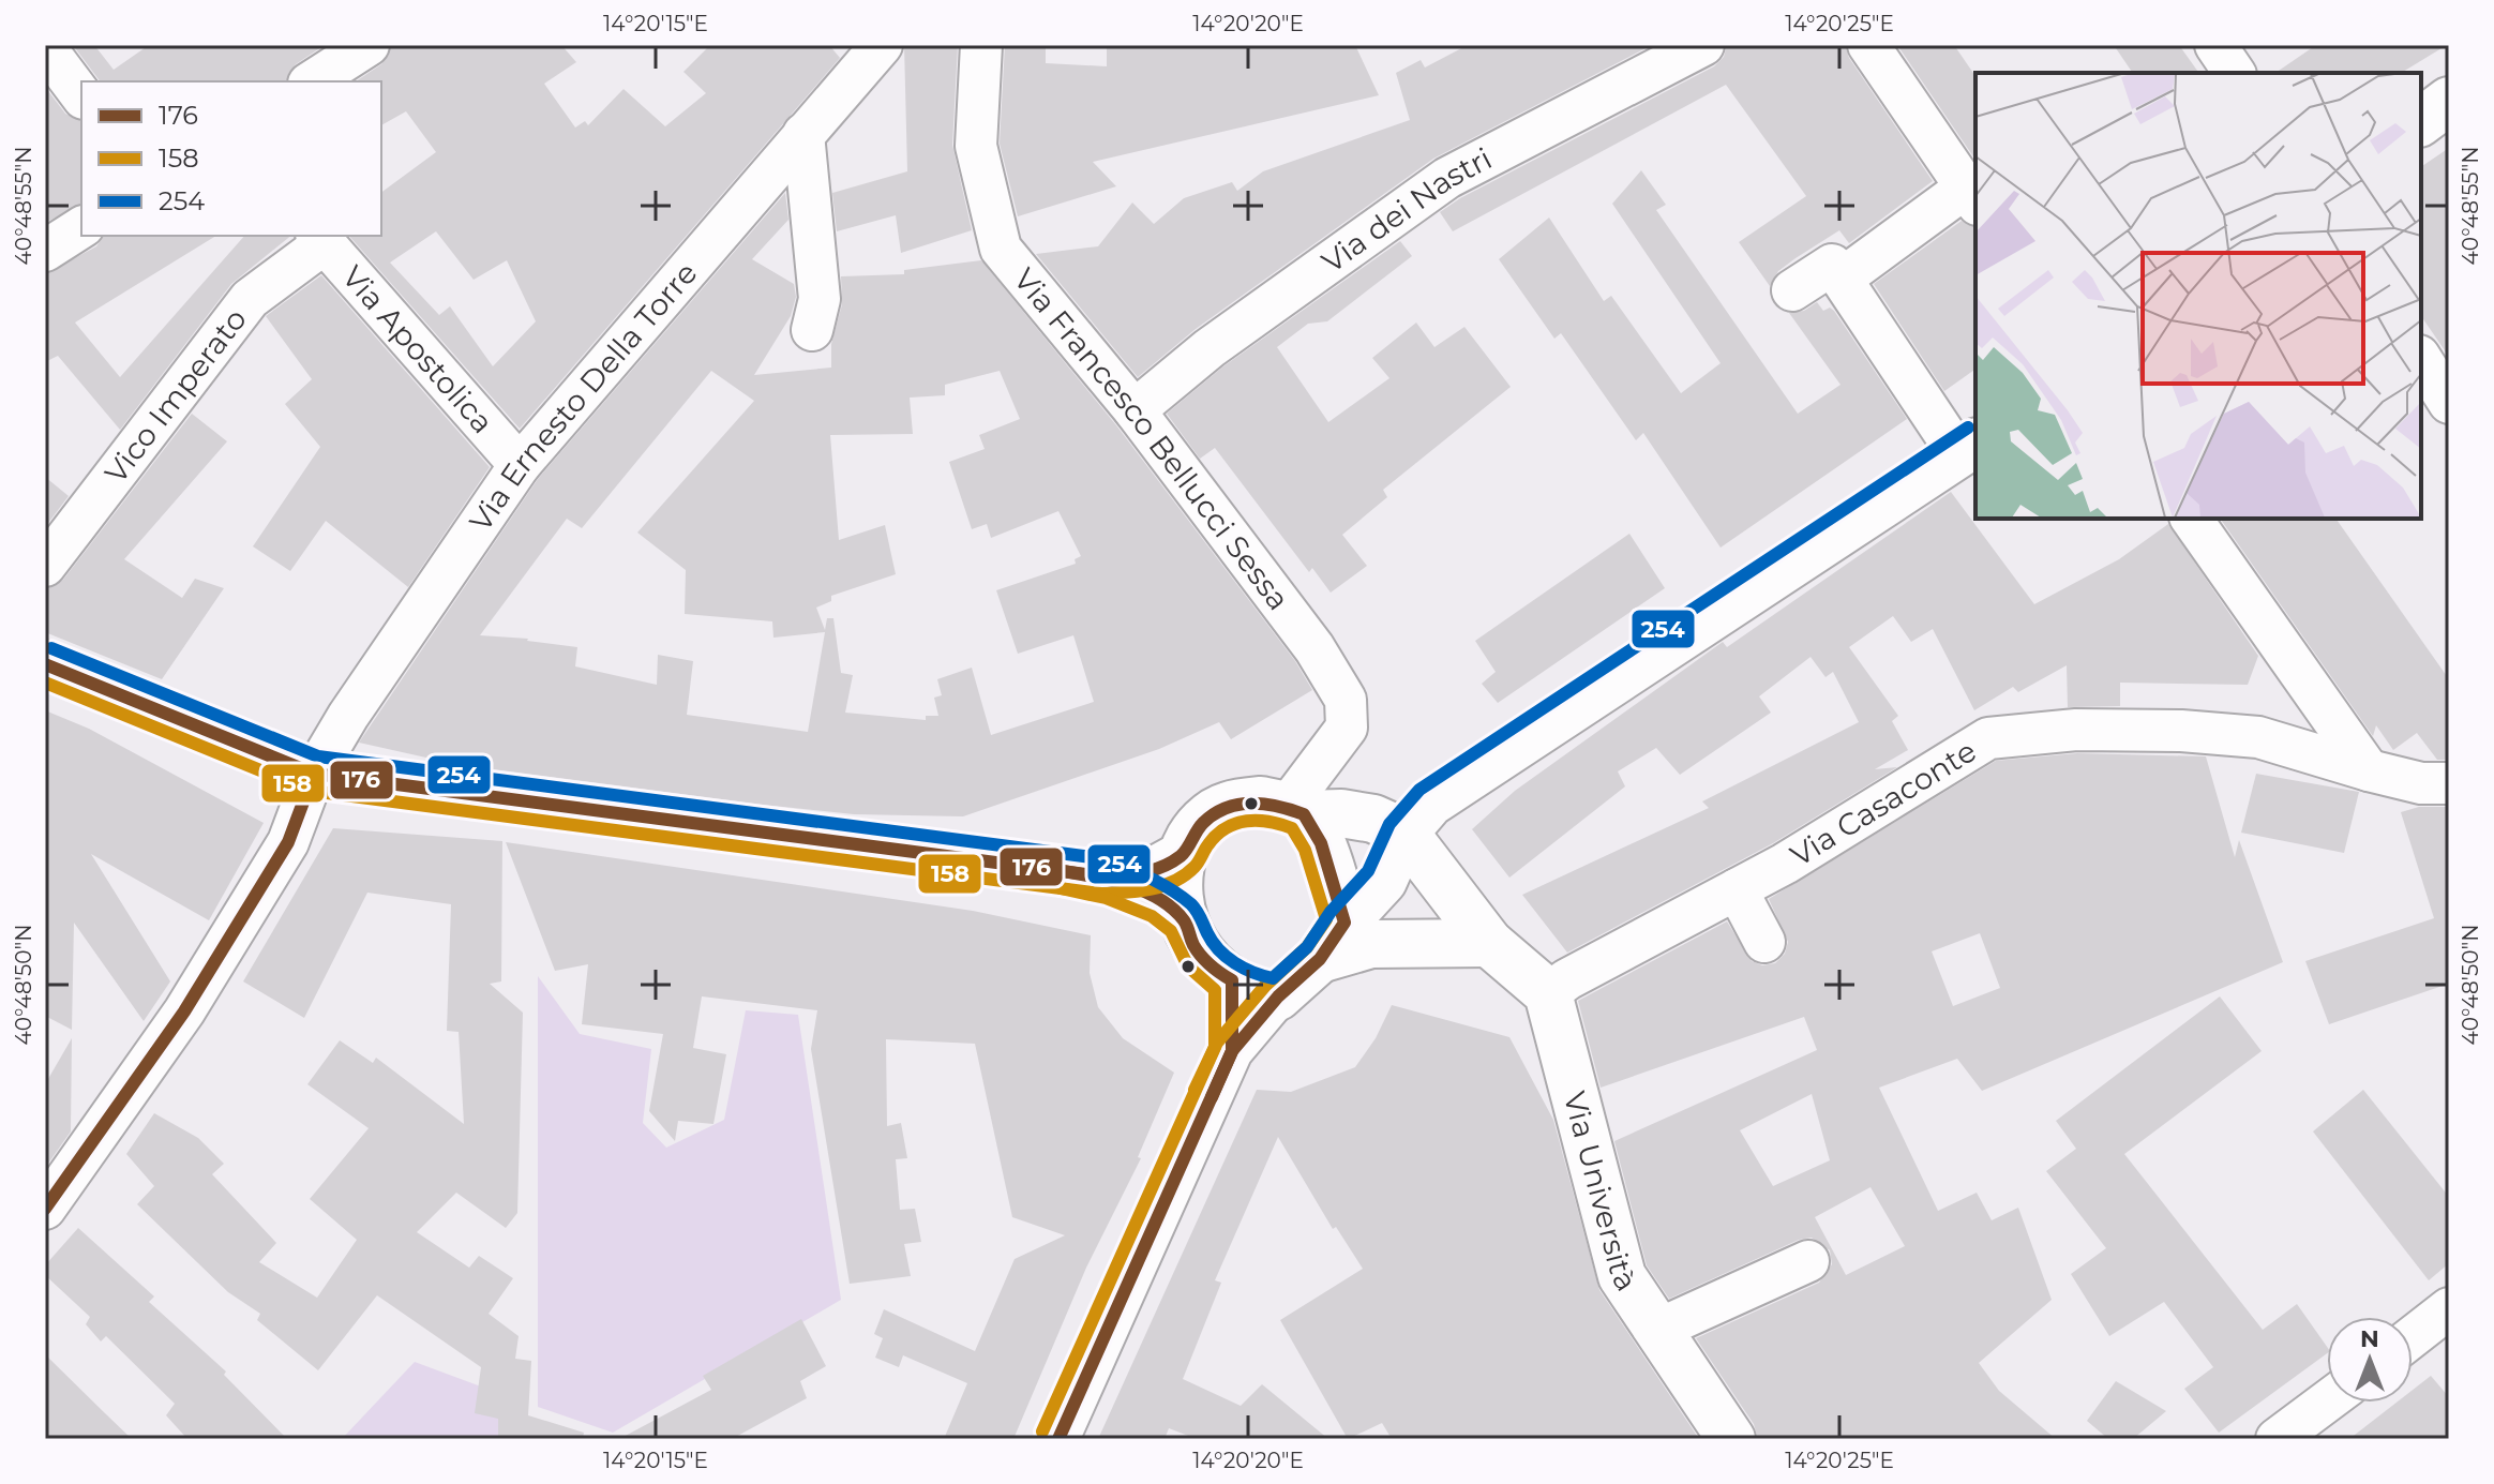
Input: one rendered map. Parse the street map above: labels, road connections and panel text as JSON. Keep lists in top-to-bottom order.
{
  "streets": {
    "main road": ["Via Università"],
    "street": [
      "Via dei Nastri",
      "Via Apostolica",
      "Vico Imperato",
      "Via Ernesto Della Torre",
      "Via Francesco Bellucci Sessa",
      "Via Casaconte"
    ]
  },
  "crossings": [
    ["Via dei Nastri", "Via Francesco Bellucci Sessa"],
    ["Via Apostolica", "Vico Imperato"],
    ["Via Apostolica", "Via Ernesto Della Torre"],
    ["Via Casaconte", "Via Università"]
  ],
  "lines": ["transit line 254", "transit line 176", "transit line 158"],
  "legend": ["176", "158", "254"],
  "north": "top",
  "coordinates": [
    "14°20'15\"E",
    "14°20'20\"E",
    "14°20'25\"E",
    "40°48'55\"N",
    "40°48'50\"N"
  ]
}
